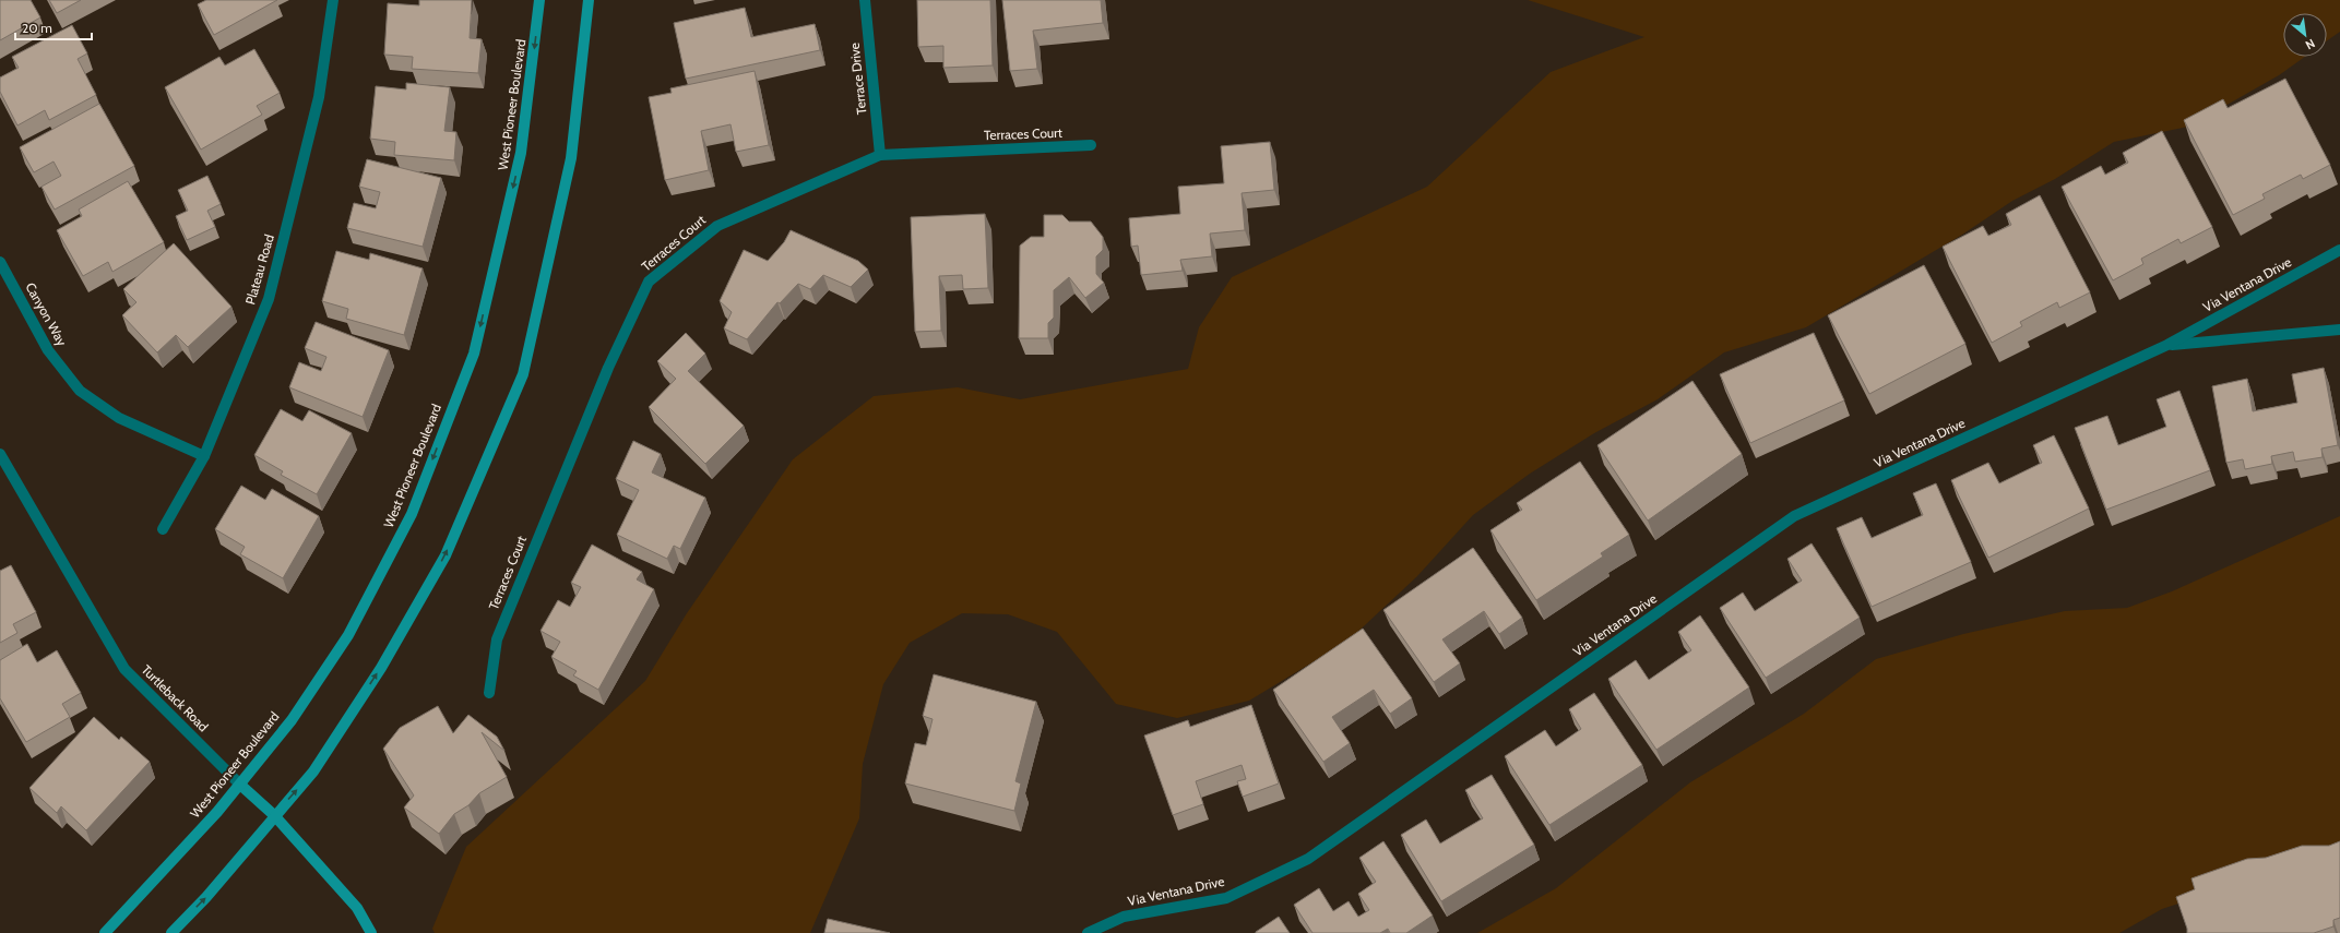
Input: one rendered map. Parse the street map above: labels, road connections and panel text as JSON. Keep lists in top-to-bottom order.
{
  "streets": {
    "main road": ["West Pioneer Boulevard", "Turtleback Road"],
    "street": [
      "Terrace Drive",
      "Terraces Court",
      "Plateau Road",
      "Via Ventana Drive",
      "Canyon Way"
    ]
  },
  "crossings": [
    ["Terrace Drive", "Terraces Court"],
    ["West Pioneer Boulevard", "Turtleback Road"],
    ["Plateau Road", "Canyon Way"]
  ],
  "scale_bar": "20 m",
  "north": "bottom right"
}
